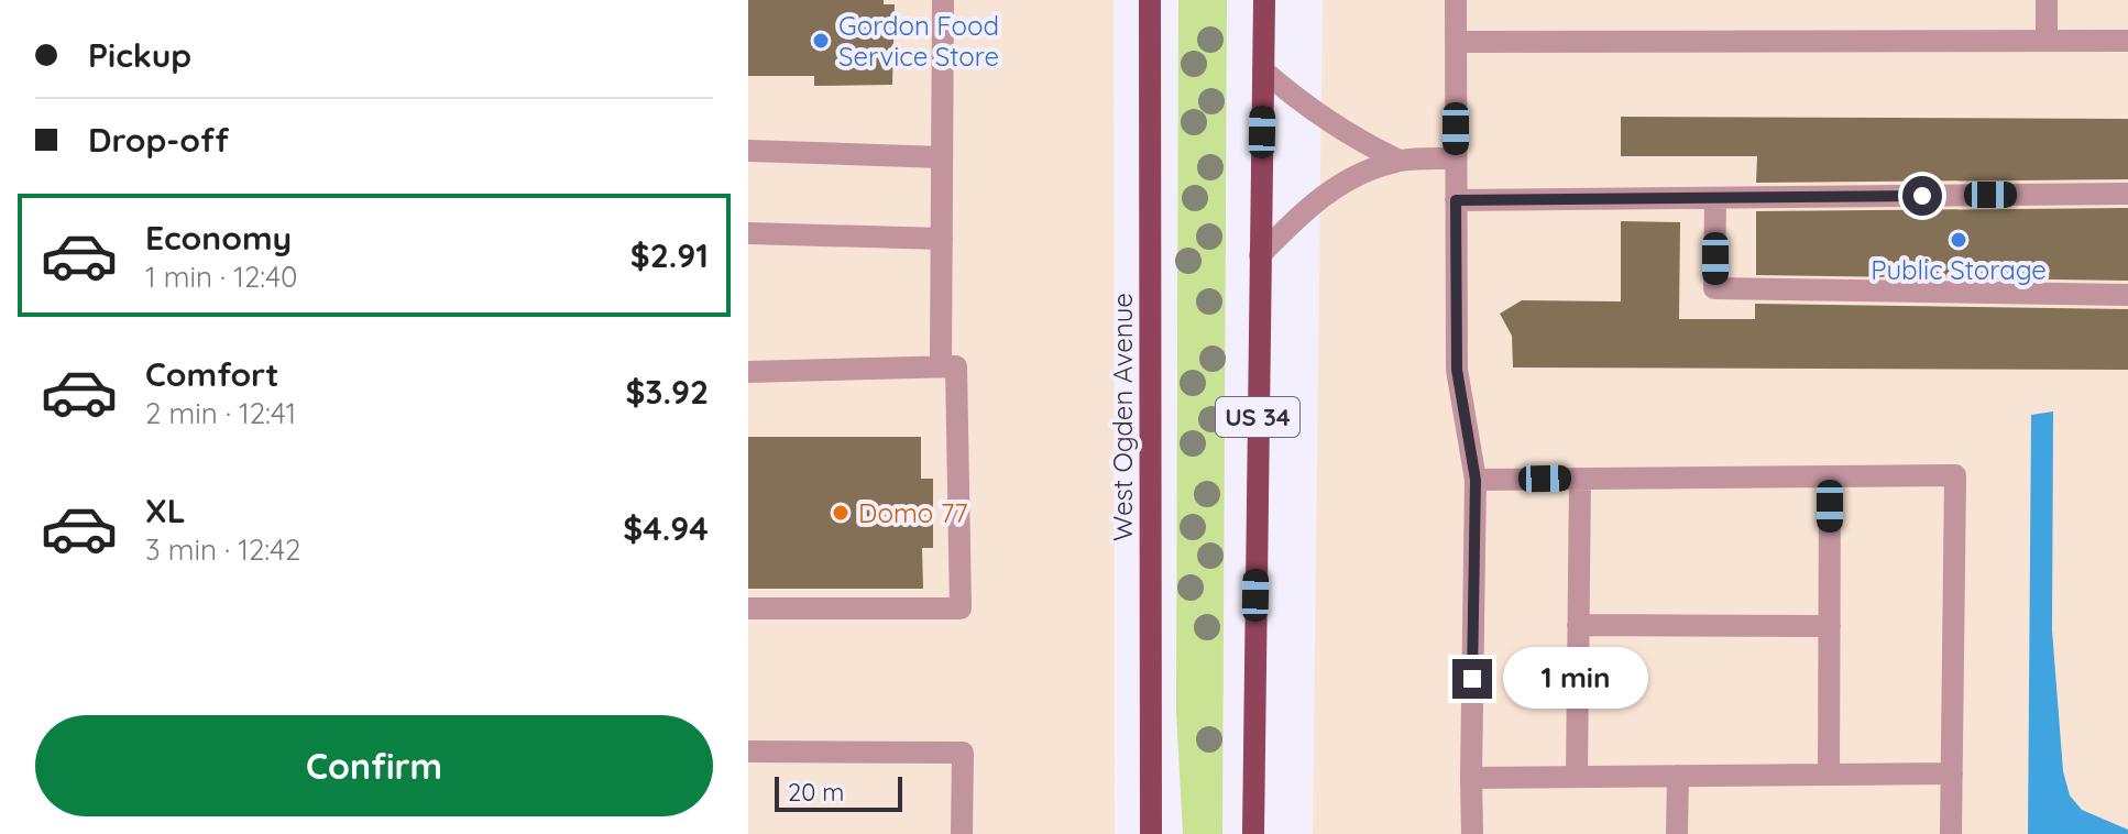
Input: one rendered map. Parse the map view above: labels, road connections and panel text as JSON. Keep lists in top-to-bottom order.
{
  "streets": {
    "main road": ["West Ogden Avenue", "US 34"]
  },
  "places": ["Gordon Food Service Store", "Public Storage", "Domo 77"],
  "scale_bar": "20 m",
  "page": {
    "banner": ["Pickup", "Drop-off"],
    "list": [
      {
        "name": "Economy",
        "note": "1 min · 12:40",
        "value": "$2.91"
      },
      {
        "name": "Comfort",
        "note": "2 min · 12:41",
        "value": "$3.92"
      },
      {
        "name": "XL",
        "note": "3 min · 12:42",
        "value": "$4.94"
      }
    ],
    "bubble": "1 min",
    "buttons": "Confirm",
    "scale": "20 m"
  }
}
